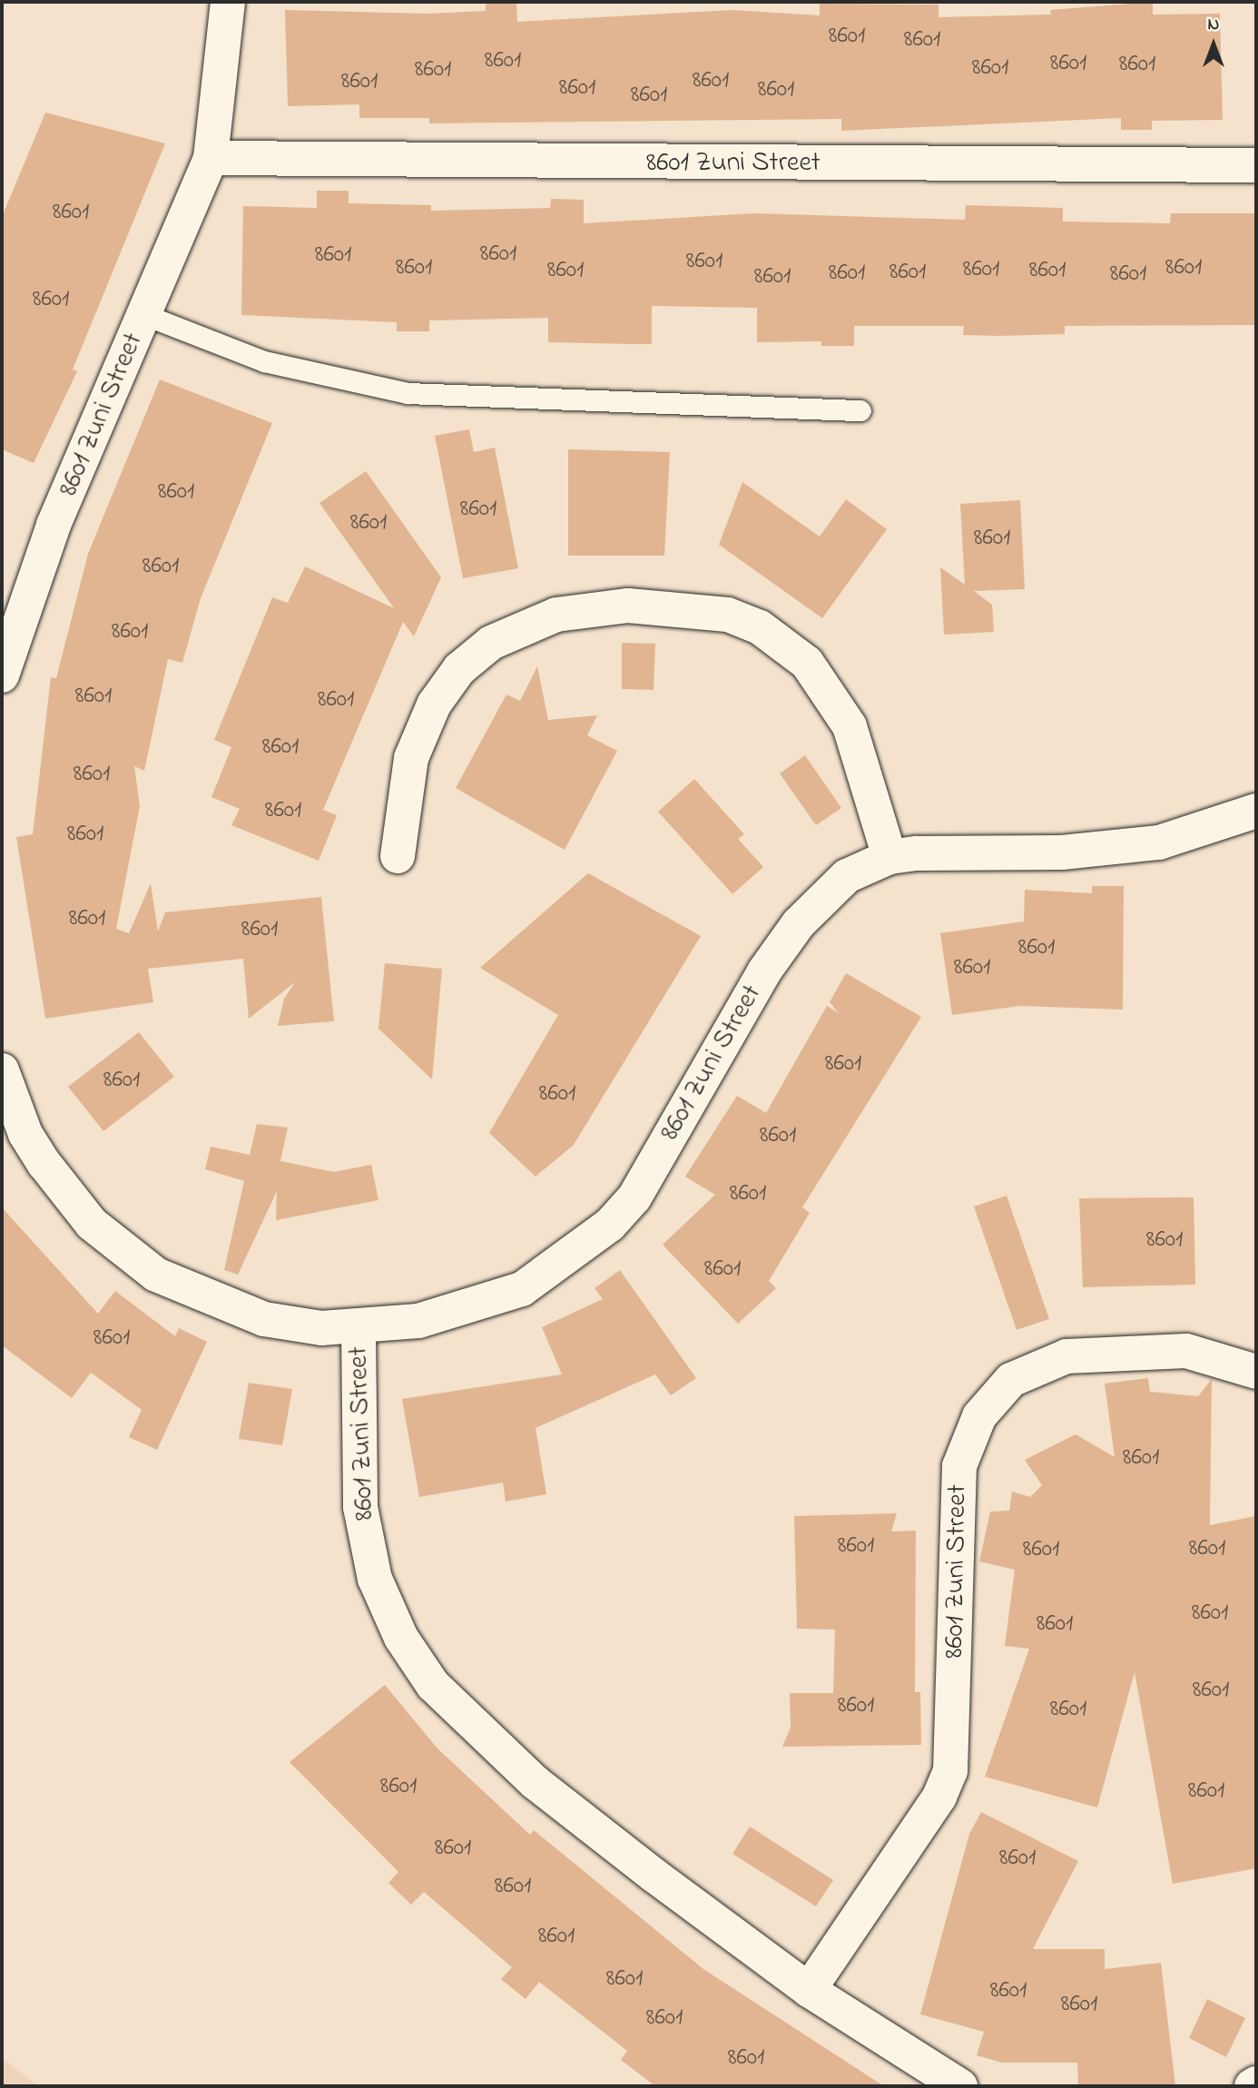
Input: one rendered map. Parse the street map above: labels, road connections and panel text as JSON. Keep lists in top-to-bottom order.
{
  "streets": {
    "street": ["8601 Zuni Street"]
  },
  "house_numbers": [
    "8601",
    "8601",
    "8601",
    "8601",
    "8601",
    "8601",
    "8601",
    "8601",
    "8601",
    "8601",
    "8601",
    "8601",
    "8601",
    "8601",
    "8601",
    "8601",
    "8601",
    "8601",
    "8601",
    "8601",
    "8601",
    "8601",
    "8601",
    "8601",
    "8601",
    "8601",
    "8601",
    "8601",
    "8601",
    "8601",
    "8601",
    "8601",
    "8601",
    "8601",
    "8601",
    "8601",
    "8601",
    "8601",
    "8601",
    "8601",
    "8601",
    "8601",
    "8601",
    "8601",
    "8601",
    "8601",
    "8601",
    "8601",
    "8601",
    "8601",
    "8601",
    "8601",
    "8601",
    "8601",
    "8601",
    "8601",
    "8601",
    "8601",
    "8601",
    "8601",
    "8601",
    "8601",
    "8601",
    "8601",
    "8601",
    "8601",
    "8601",
    "8601",
    "8601",
    "8601"
  ],
  "north": "top"
}
